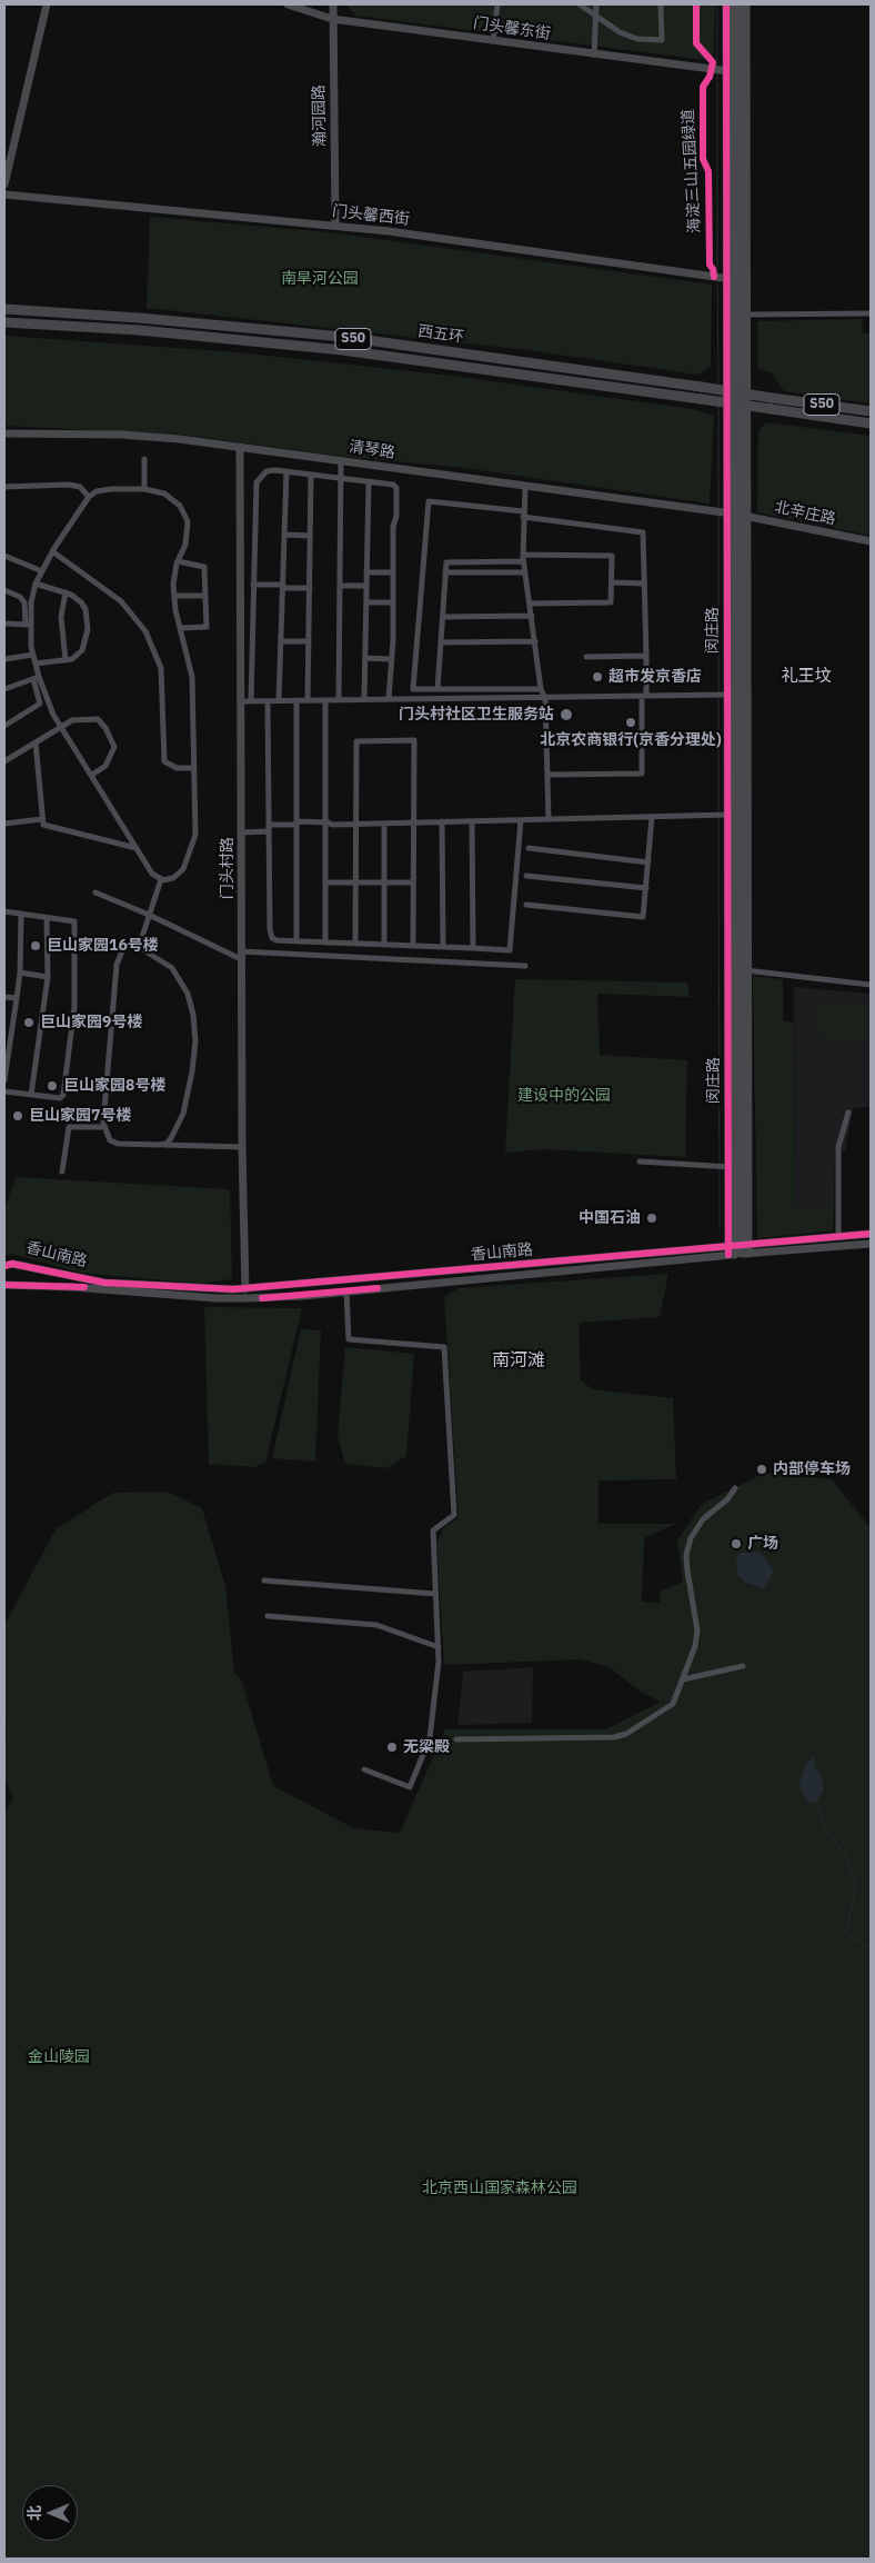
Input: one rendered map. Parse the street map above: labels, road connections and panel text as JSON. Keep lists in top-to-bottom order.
{
  "streets": {
    "highway": ["西五环", "S50"],
    "street": [
      "门头馨东街",
      "瀚河园路",
      "门头馨西街",
      "清琴路",
      "北辛庄路",
      "闵庄路",
      "门头村路",
      "香山南路"
    ],
    "cycle path": ["海淀三山五园绿道"]
  },
  "crossings": [
    ["门头馨东街", "瀚河园路"],
    ["门头馨东街", "闵庄路"],
    ["瀚河园路", "门头馨西街"],
    ["门头馨西街", "闵庄路"],
    ["清琴路", "北辛庄路"],
    ["清琴路", "闵庄路"],
    ["清琴路", "门头村路"],
    ["北辛庄路", "闵庄路"],
    ["闵庄路", "香山南路"],
    ["门头村路", "香山南路"]
  ],
  "districts": ["礼王坟", "南河滩"],
  "parks": [
    "南旱河公园",
    "建设中的公园",
    "金山陵园",
    "北京西山国家森林公园"
  ],
  "places": [
    "超市发京香店",
    "门头村社区卫生服务站",
    "北京农商银行(京香分理处)",
    "巨山家园16号楼",
    "巨山家园9号楼",
    "巨山家园8号楼",
    "巨山家园7号楼",
    "中国石油",
    "内部停车场",
    "广场",
    "无梁殿"
  ],
  "north": "left"
}
